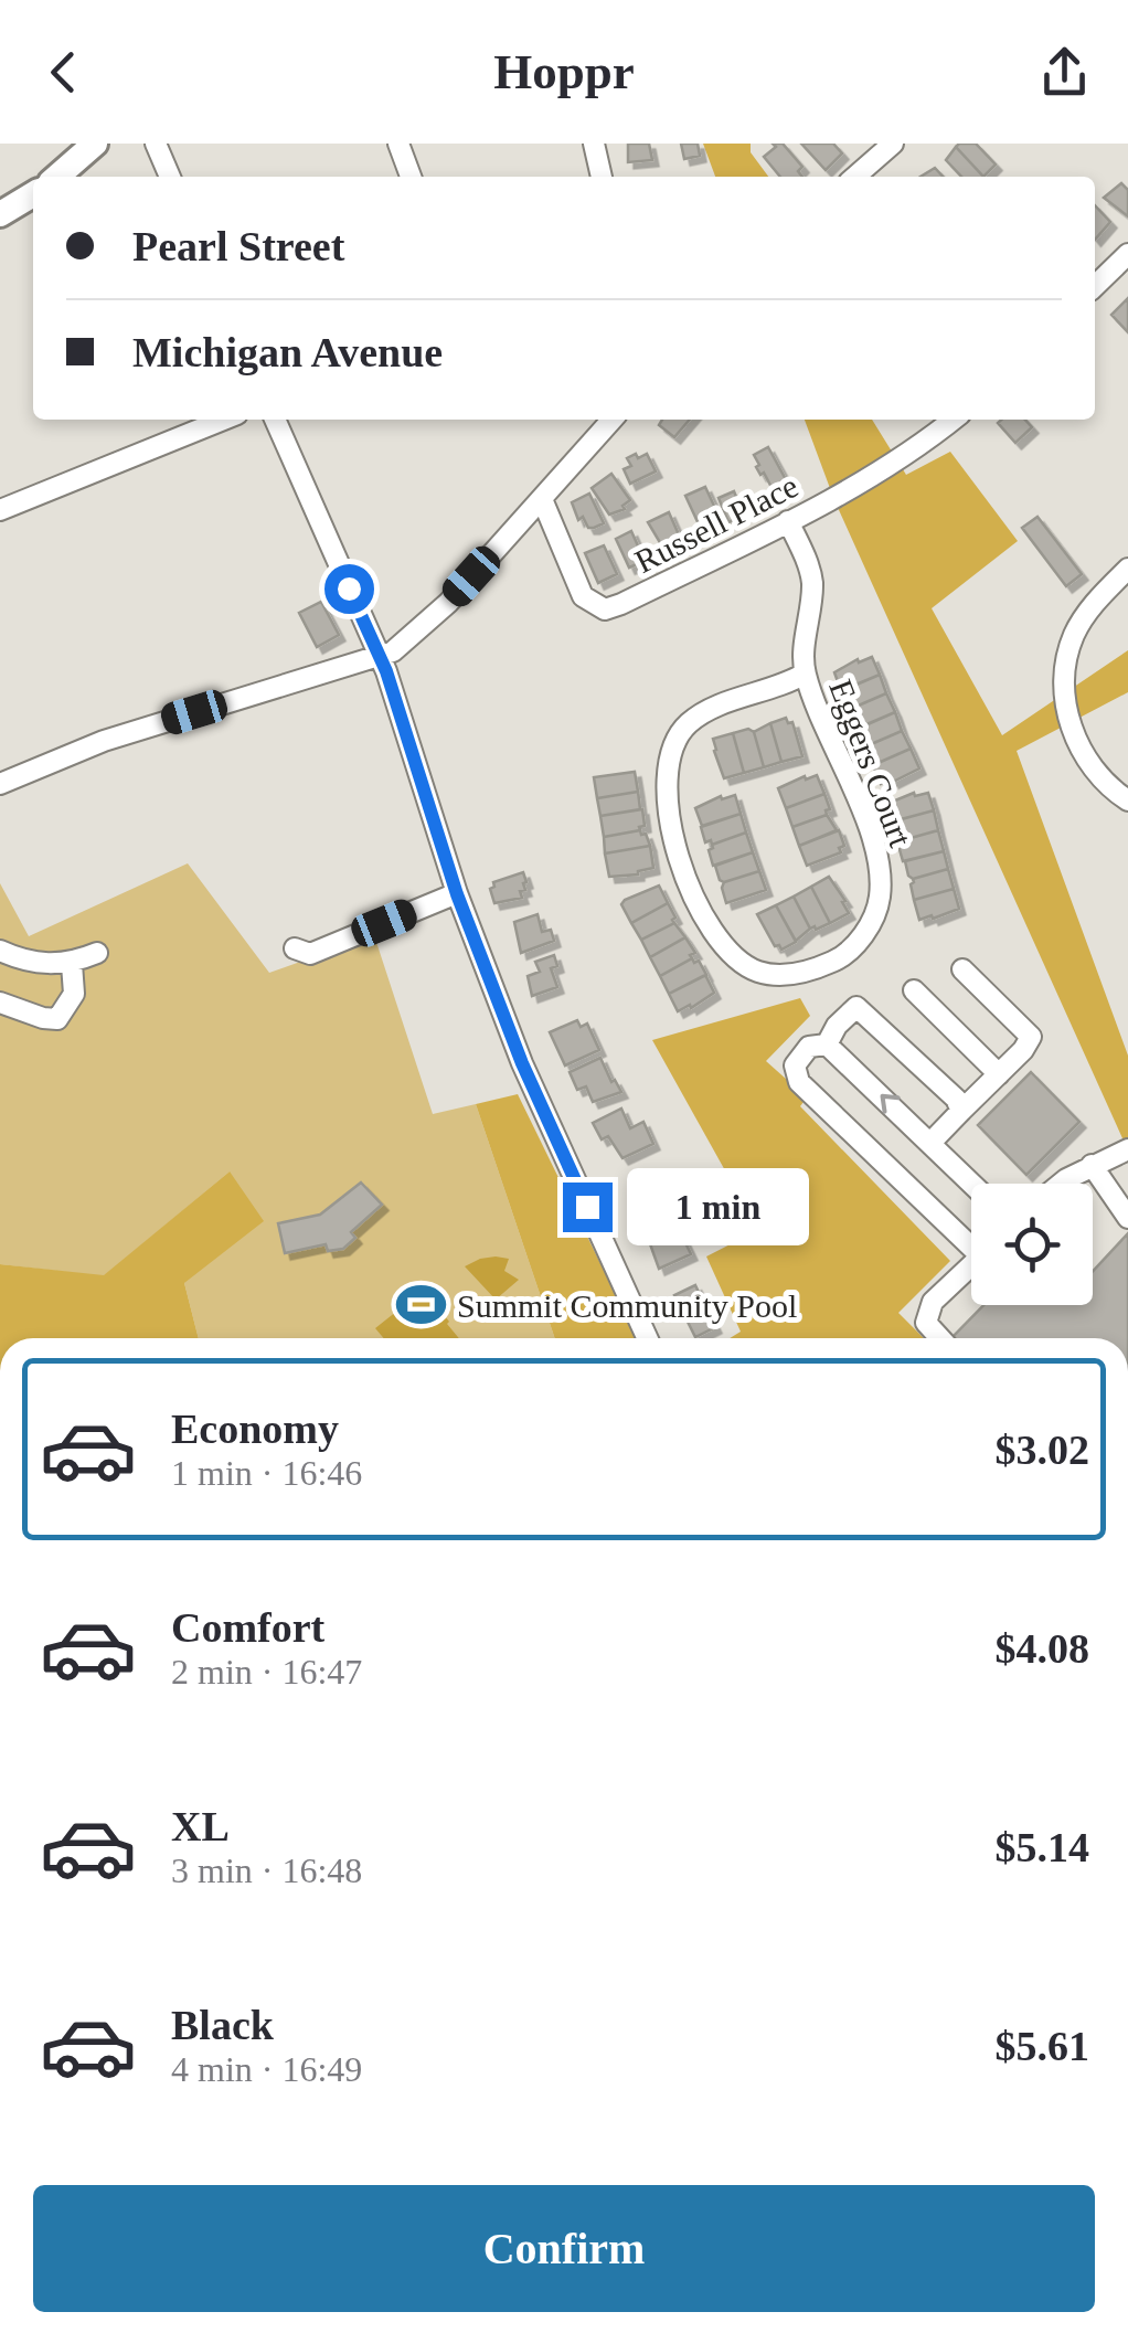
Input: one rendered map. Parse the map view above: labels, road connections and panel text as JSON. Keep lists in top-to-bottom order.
{
  "streets": {
    "street": ["Russell Place", "Eggers Court"]
  },
  "crossings": [
    ["Russell Place", "Eggers Court"]
  ],
  "places": {
    "sports": ["Summit Community Pool"]
  },
  "page": {
    "header": "Hoppr",
    "banner": ["Pearl Street", "Michigan Avenue"],
    "bubble": "1 min",
    "list": [
      {
        "name": "Economy",
        "note": "1 min · 16:46",
        "value": "$3.02"
      },
      {
        "name": "Comfort",
        "note": "2 min · 16:47",
        "value": "$4.08"
      },
      {
        "name": "XL",
        "note": "3 min · 16:48",
        "value": "$5.14"
      },
      {
        "name": "Black",
        "note": "4 min · 16:49",
        "value": "$5.61"
      }
    ],
    "buttons": "Confirm"
  }
}
